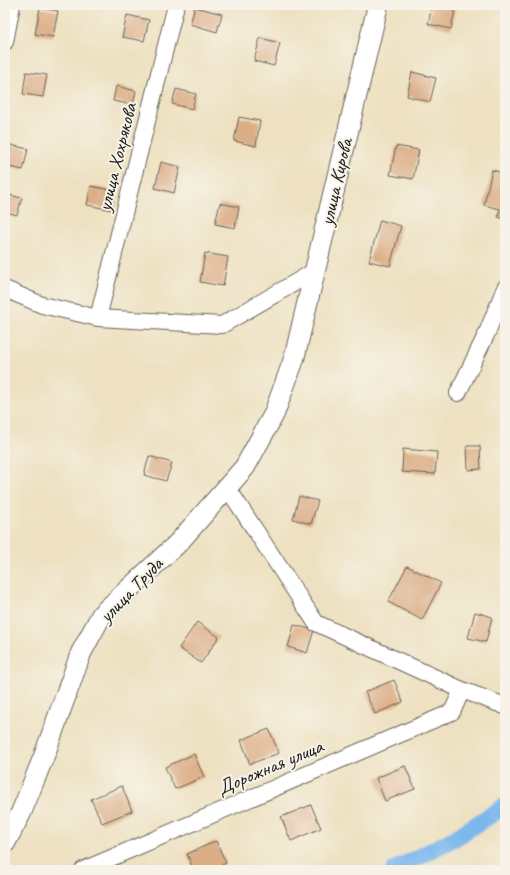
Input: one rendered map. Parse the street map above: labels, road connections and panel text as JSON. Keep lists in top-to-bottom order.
{
  "streets": {
    "street": [
      "улица Хохрякова",
      "улица Кирова",
      "улица Труда",
      "Дорожная улица"
    ]
  },
  "crossings": [
    ["улица Кирова", "улица Труда"]
  ]
}
